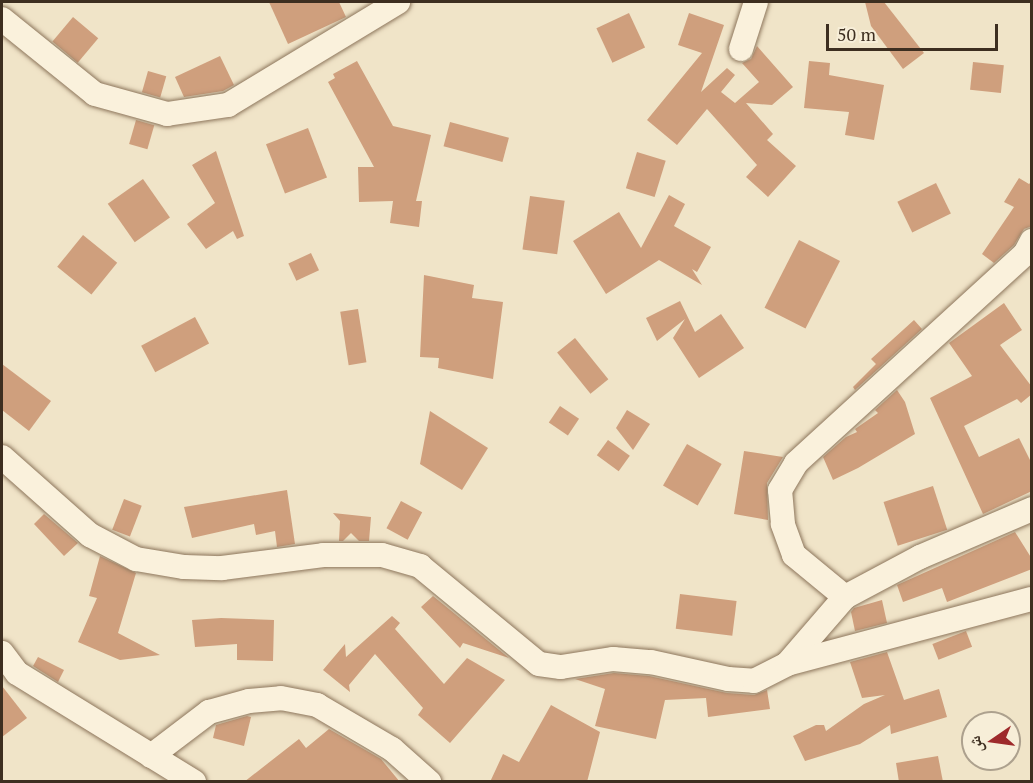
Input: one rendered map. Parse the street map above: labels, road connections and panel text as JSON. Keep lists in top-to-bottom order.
{
  "scale_bar": "50 m",
  "north": "left"
}
